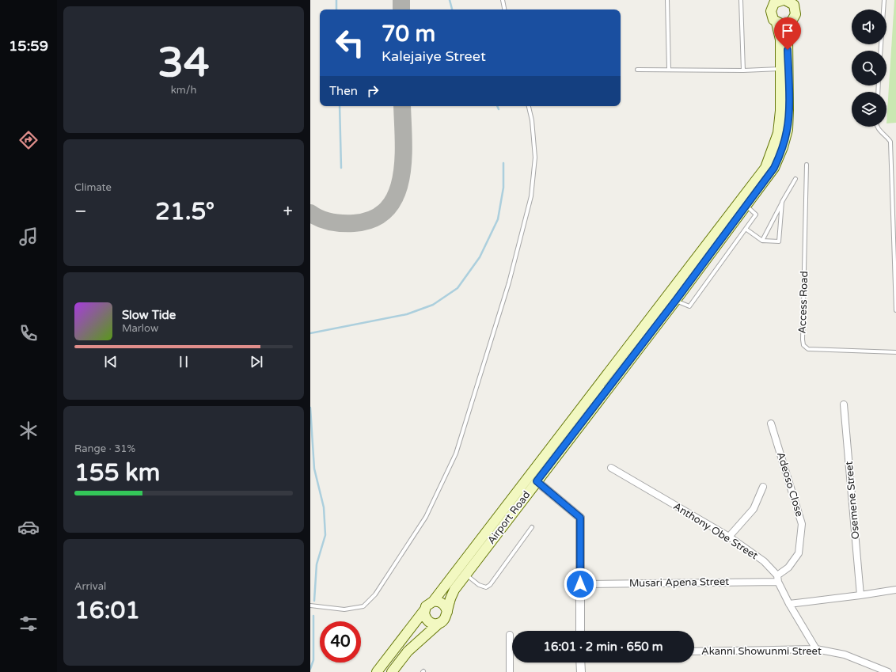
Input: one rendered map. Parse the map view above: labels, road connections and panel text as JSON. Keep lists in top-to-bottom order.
{
  "streets": {
    "main road": ["Airport Road"],
    "street": [
      "Adeoso Close",
      "Osemene Street",
      "Anthony Obe Street",
      "Musari Apena Street",
      "Akanni Showunmi Street"
    ],
    "lane": ["Access Road"]
  },
  "crossings": [
    ["Adeoso Close", "Anthony Obe Street"],
    ["Adeoso Close", "Musari Apena Street"],
    ["Anthony Obe Street", "Musari Apena Street"],
    ["Anthony Obe Street", "Akanni Showunmi Street"]
  ],
  "page": {
    "tabs": "15:59",
    "tile": [
      ["34", "km/h"],
      "Climate",
      ["Range · 31%", "155 km"],
      ["Arrival", "16:01"]
    ],
    "turn": ["70 m", "Kalejaiye Street"],
    "then": "Then",
    "heat": ["−", "21.5°", "+"],
    "song": ["Slow Tide", "Marlow"],
    "limit": "40",
    "trip": "16:01 · 2 min · 650 m"
  }
}
